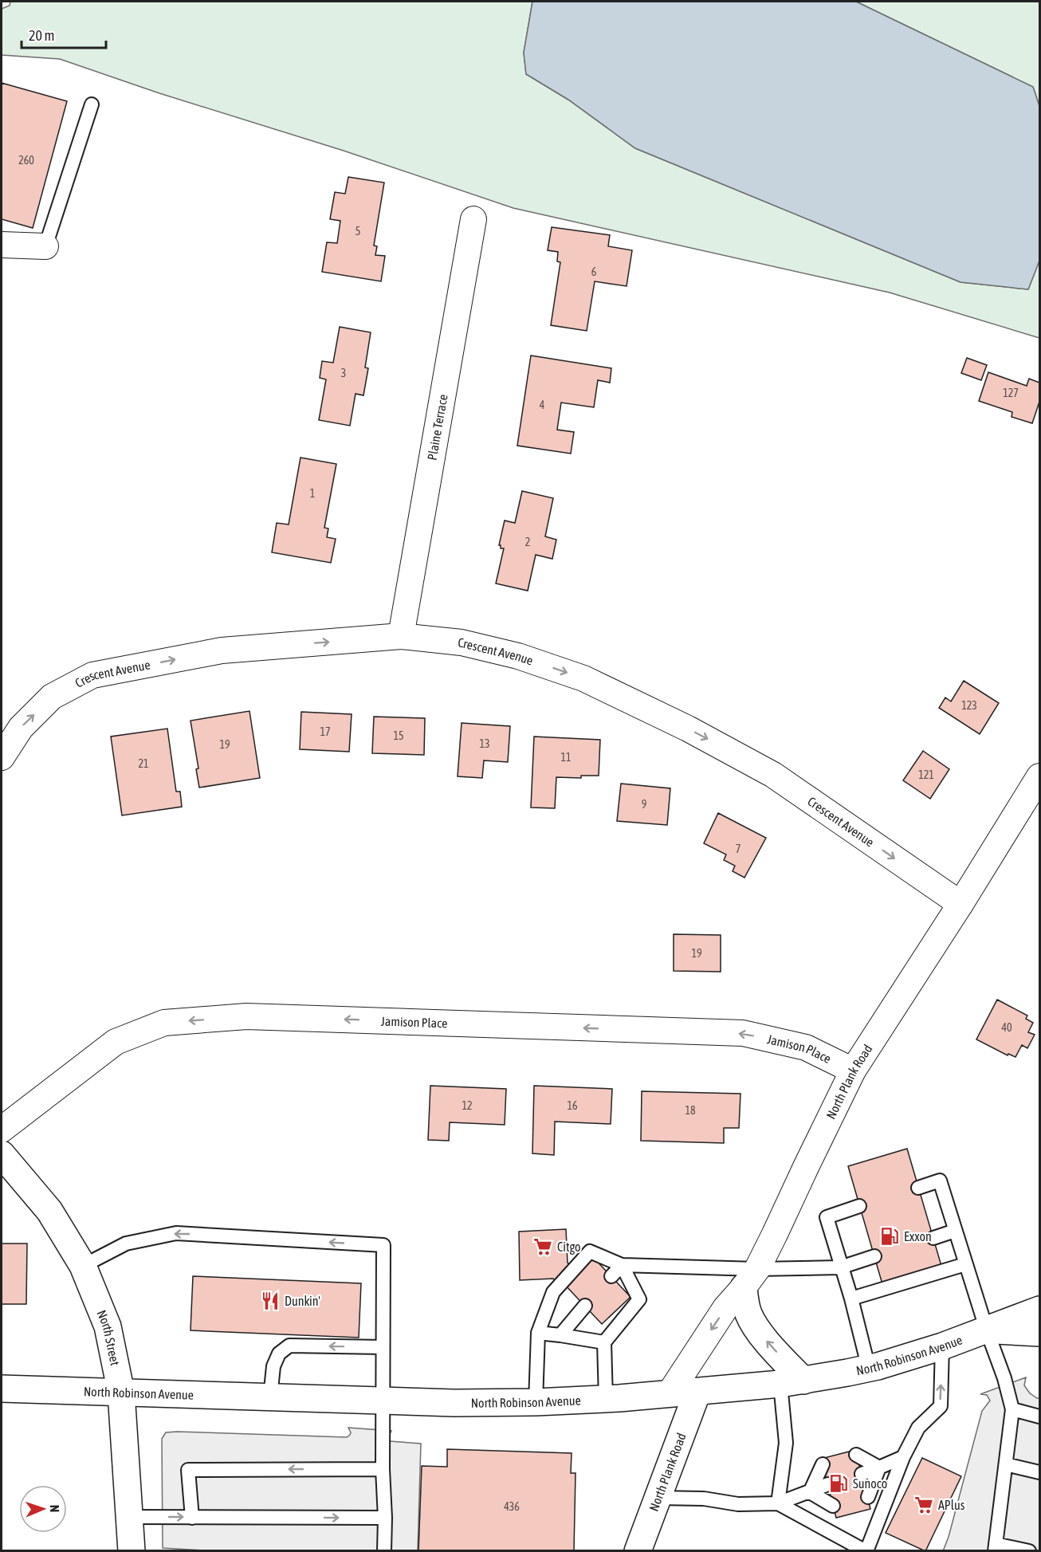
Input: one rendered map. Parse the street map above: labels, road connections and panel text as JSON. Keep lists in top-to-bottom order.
{
  "streets": {
    "main road": ["North Plank Road", "North Street", "North Robinson Avenue"],
    "street": ["Plaine Terrace", "Crescent Avenue", "Jamison Place"]
  },
  "crossings": [
    ["Plaine Terrace", "Crescent Avenue"],
    ["Crescent Avenue", "North Plank Road"],
    ["Jamison Place", "North Plank Road"],
    ["North Plank Road", "North Robinson Avenue"],
    ["North Street", "North Robinson Avenue"]
  ],
  "one_way": ["Crescent Avenue", "Jamison Place"],
  "places": {
    "fuel station": ["Exxon", "Sunoco"],
    "supermarket": ["Citgo", "APlus"],
    "restaurant": ["Dunkin'"]
  },
  "house_numbers": [
    "260",
    "5",
    "6",
    "3",
    "127",
    "4",
    "1",
    "2",
    "123",
    "17",
    "15",
    "13",
    "19",
    "11",
    "21",
    "121",
    "9",
    "7",
    "19",
    "40",
    "12",
    "16",
    "18",
    "436"
  ],
  "scale_bar": "20 m",
  "north": "right"
}
